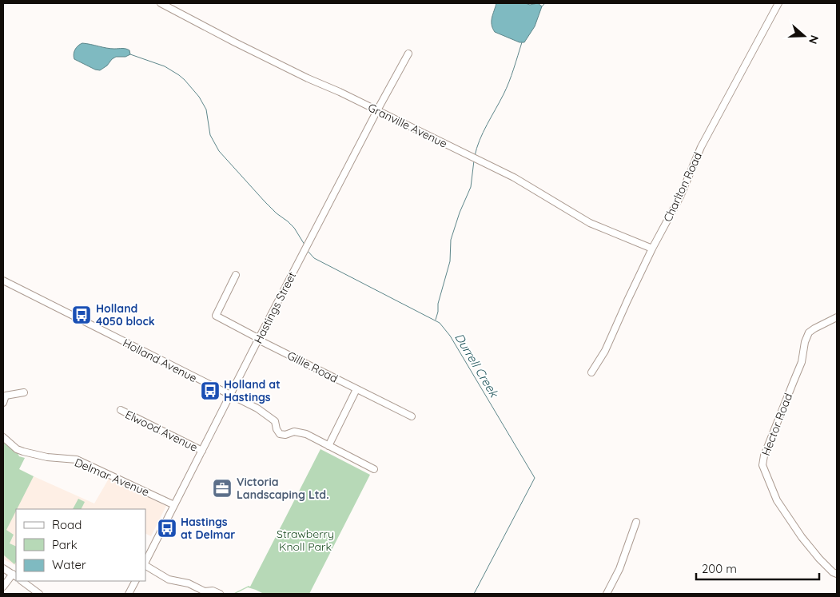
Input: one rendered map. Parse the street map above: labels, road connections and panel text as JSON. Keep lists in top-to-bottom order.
{
  "streets": {
    "street": [
      "Granville Avenue",
      "Charlton Road",
      "Hastings Street",
      "Holland Avenue",
      "Gillie Road",
      "Hector Road",
      "Elwood Avenue",
      "Delmar Avenue"
    ]
  },
  "crossings": [
    ["Granville Avenue", "Charlton Road"],
    ["Granville Avenue", "Hastings Street"],
    ["Hastings Street", "Holland Avenue"],
    ["Hastings Street", "Gillie Road"],
    ["Hastings Street", "Elwood Avenue"],
    ["Hastings Street", "Delmar Avenue"]
  ],
  "water": ["Durrell Creek"],
  "parks": ["Strawberry Knoll Park"],
  "places": {
    "bus stop": ["Holland 4050 block", "Holland at Hastings", "Hastings at Delmar"],
    "office": ["Victoria Landscaping Ltd."]
  },
  "legend": ["Road", "Park", "Water"],
  "scale_bar": "200 m",
  "north": "right"
}
